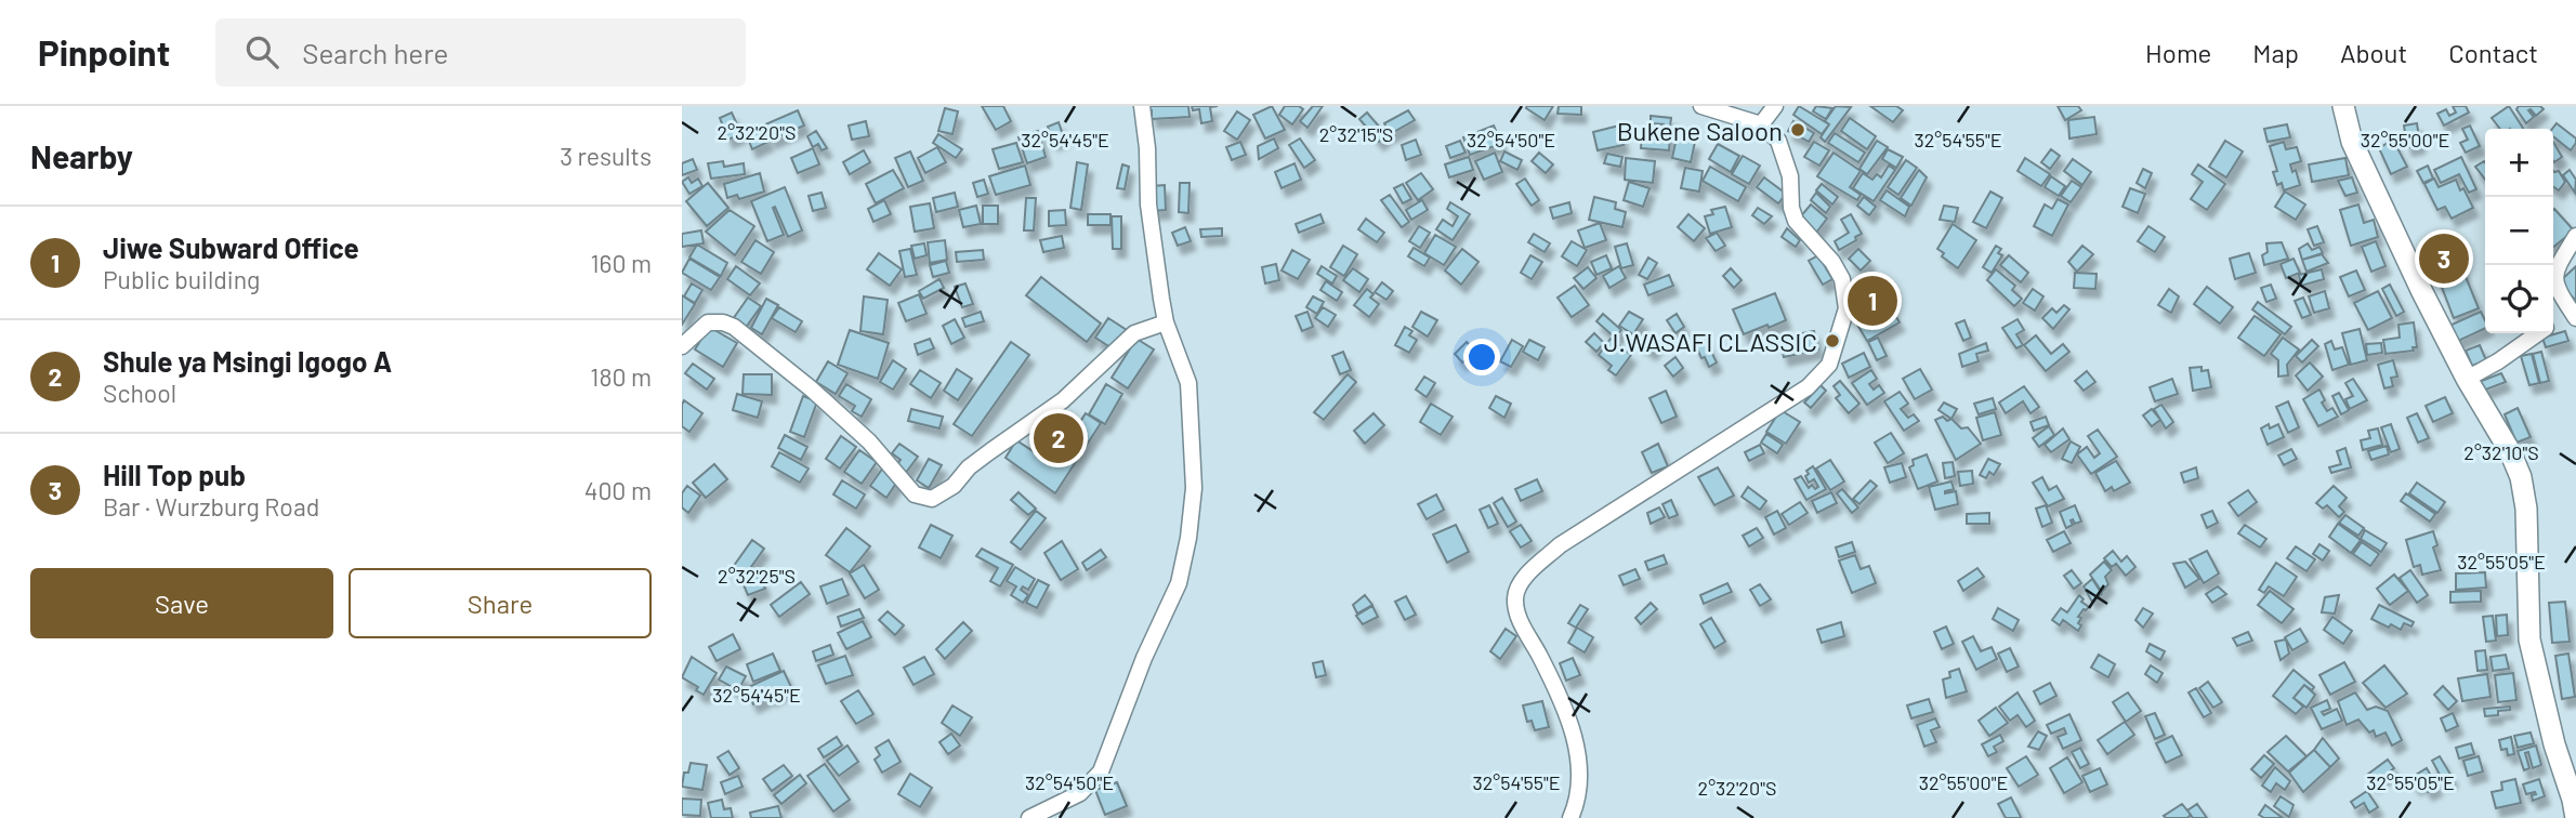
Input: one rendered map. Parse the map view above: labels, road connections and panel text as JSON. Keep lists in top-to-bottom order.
{
  "places": ["Bukene Saloon", "J.WASAFI CLASSIC"],
  "page": {
    "header": "Pinpoint",
    "search": "Search here",
    "nav": [
      "Home",
      "Map",
      "About",
      "Contact"
    ],
    "heading": ["Nearby", "3 results"],
    "map_buttons": ["+", "−"],
    "list": [
      {
        "mark": "1",
        "name": "Jiwe Subward Office",
        "note": "Public building",
        "value": "160 m"
      },
      {
        "mark": "2",
        "name": "Shule ya Msingi Igogo A",
        "note": "School",
        "value": "180 m"
      },
      {
        "mark": "3",
        "name": "Hill Top pub",
        "note": "Bar · Wurzburg Road",
        "value": "400 m"
      }
    ],
    "pins": ["3", "1", "2"],
    "buttons": ["Save", "Share"]
  },
  "coordinates": [
    "2°32'20\"S",
    "2°32'15\"S",
    "32°55'00\"E",
    "32°54'45\"E",
    "32°54'50\"E",
    "32°54'55\"E",
    "2°32'10\"S",
    "32°55'05\"E",
    "2°32'25\"S"
  ]
}
